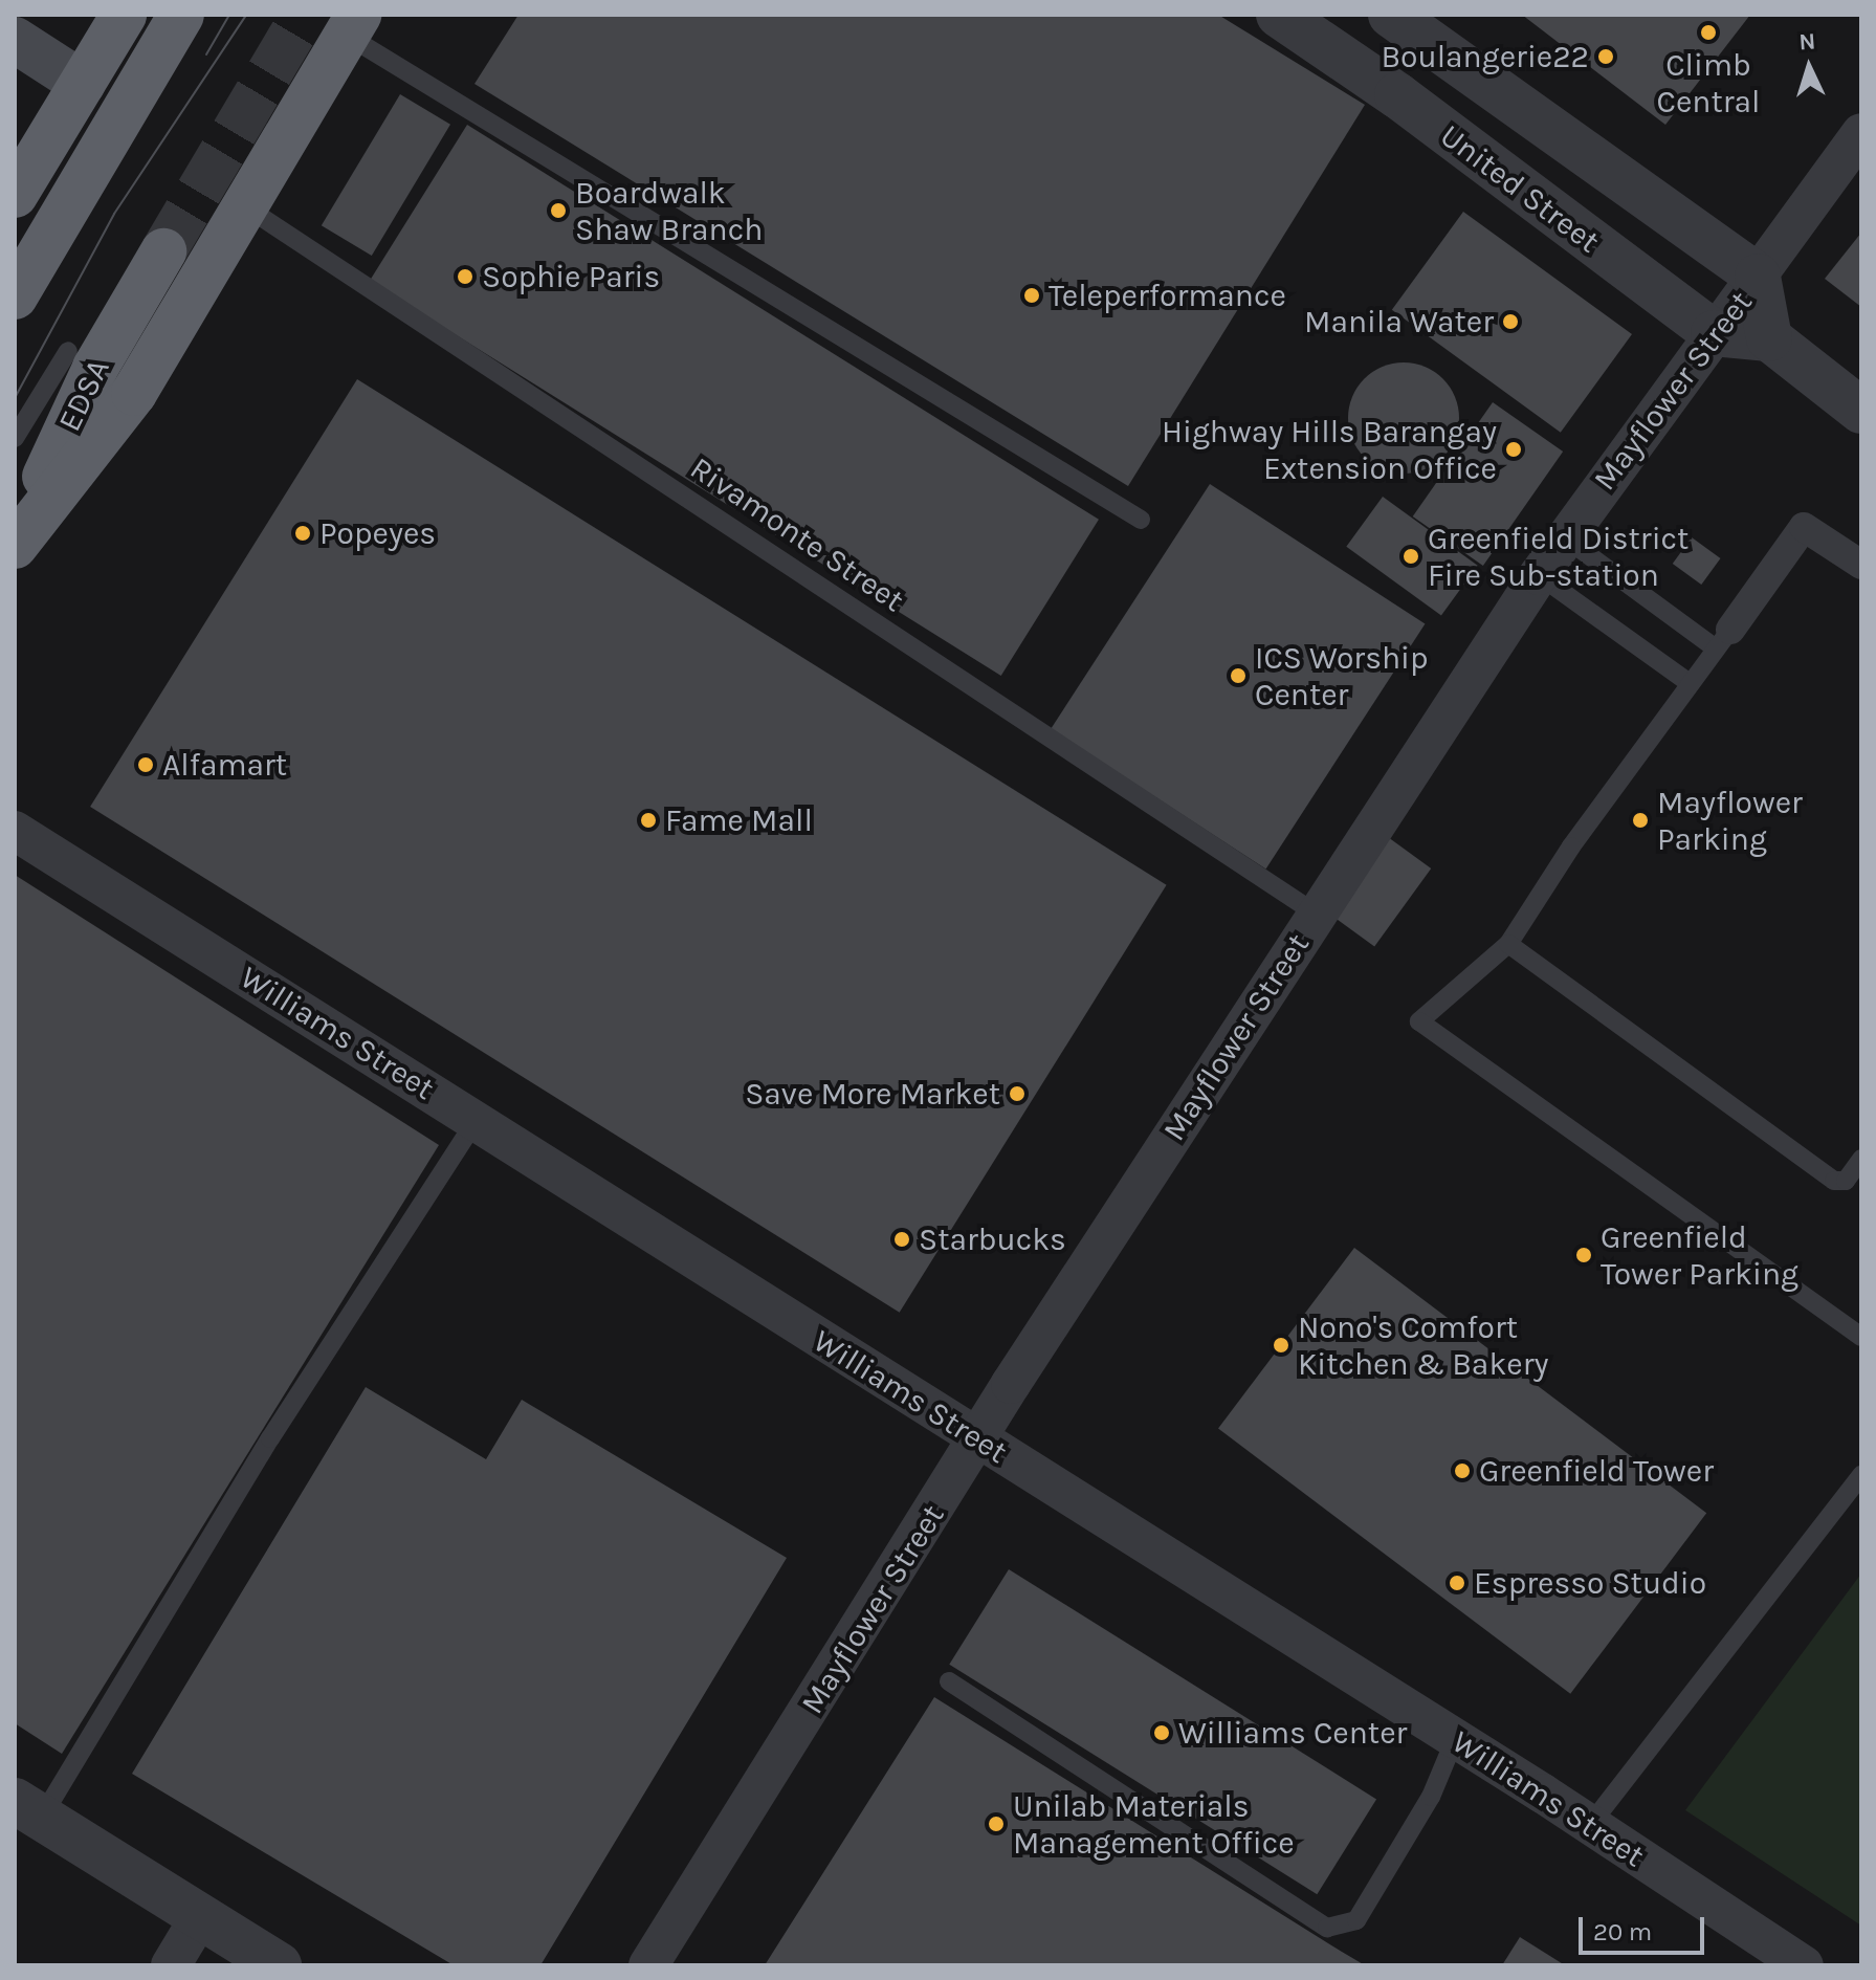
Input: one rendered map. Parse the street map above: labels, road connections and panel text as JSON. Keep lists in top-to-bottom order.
{
  "streets": {
    "highway": ["EDSA"],
    "street": ["United Street", "Mayflower Street", "Williams Street"],
    "lane": ["Rivamonte Street"]
  },
  "crossings": [
    ["United Street", "Mayflower Street"],
    ["Mayflower Street", "Rivamonte Street"],
    ["Mayflower Street", "Williams Street"]
  ],
  "places": [
    "Climb Central",
    "Boulangerie22",
    "Boardwalk Shaw Branch",
    "Sophie Paris",
    "Teleperformance",
    "Manila Water",
    "Highway Hills Barangay Extension Office",
    "Popeyes",
    "Greenfield District Fire Sub-station",
    "ICS Worship Center",
    "Alfamart",
    "Fame Mall",
    "Mayflower Parking",
    "Save More Market",
    "Starbucks",
    "Greenfield Tower Parking",
    "Nono's Comfort Kitchen & Bakery",
    "Greenfield Tower",
    "Espresso Studio",
    "Williams Center",
    "Unilab Materials Management Office"
  ],
  "scale_bar": "20 m",
  "north": "top"
}
